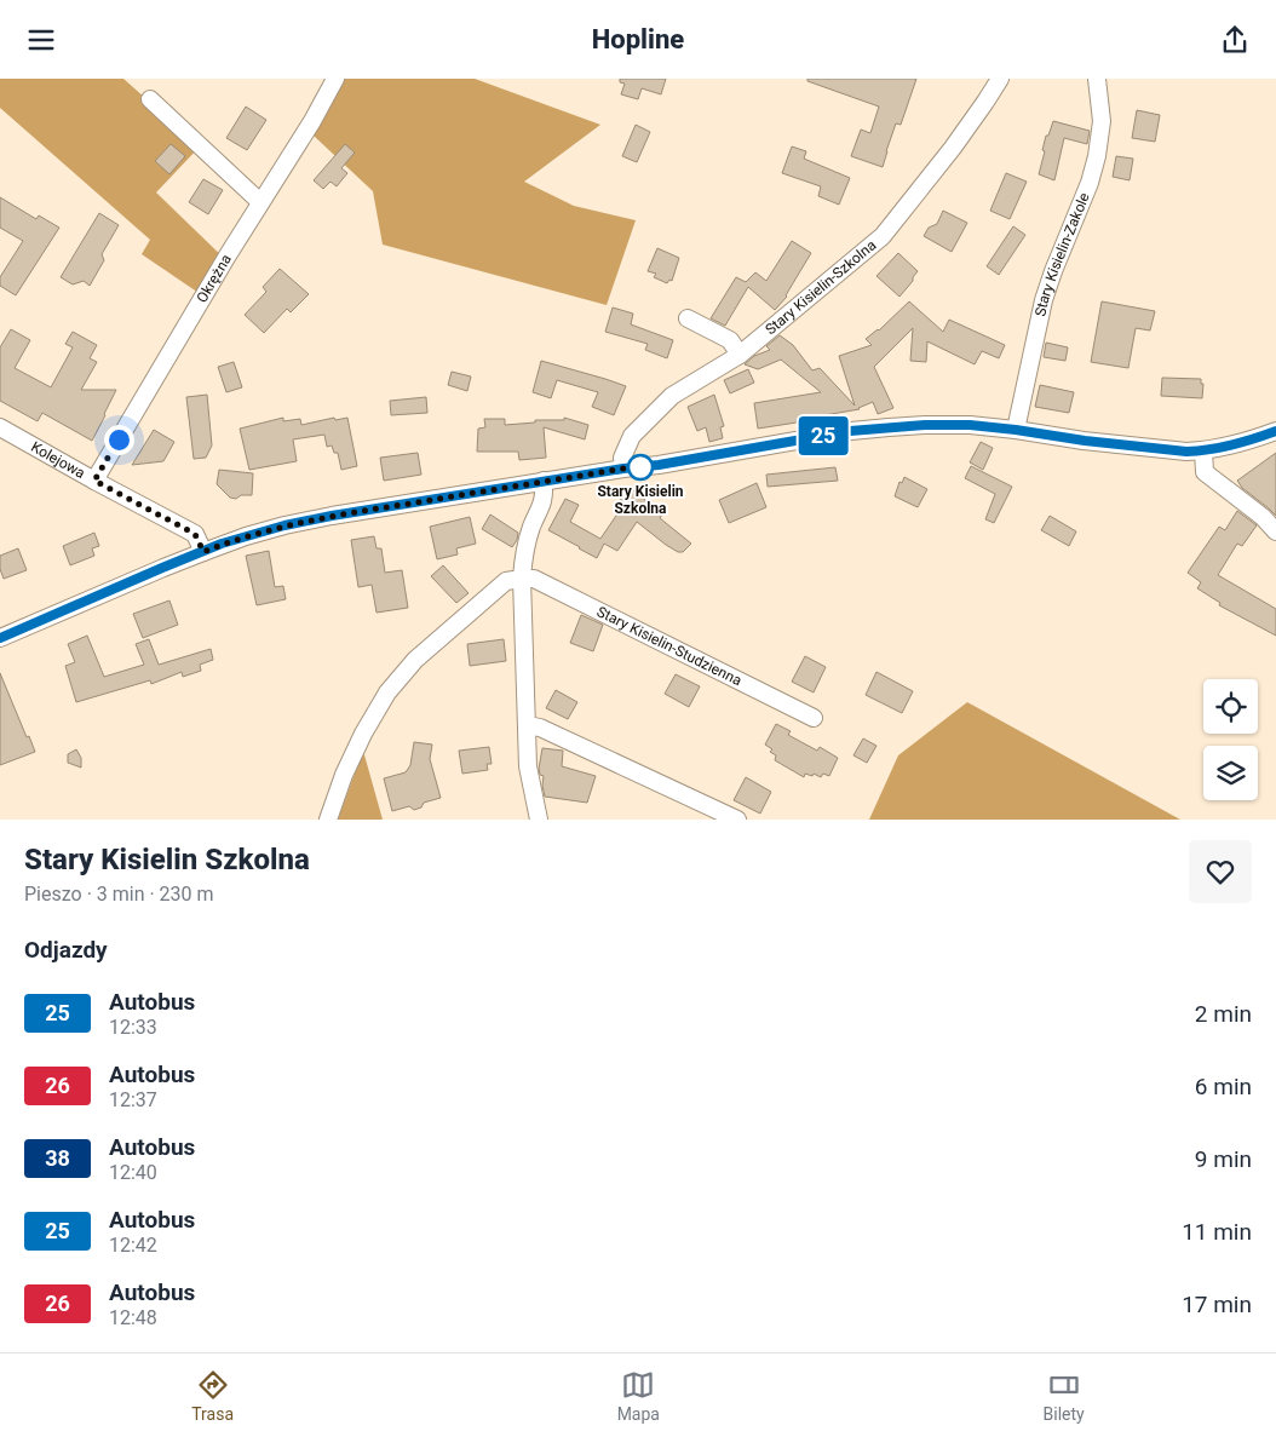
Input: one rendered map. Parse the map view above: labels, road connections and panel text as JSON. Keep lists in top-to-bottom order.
{
  "streets": {
    "street": [
      "Stary Kisielin-Zakole",
      "Okrężna",
      "Stary Kisielin-Szkolna",
      "Kolejowa",
      "Stary Kisielin-Studzienna"
    ]
  },
  "crossings": [
    ["Okrężna", "Kolejowa"]
  ],
  "places": ["Stary Kisielin Szkolna"],
  "lines": ["bus line 25"],
  "page": {
    "header": "Hopline",
    "on_map": "25",
    "heading": [
      ["Stary Kisielin Szkolna", "Pieszo · 3 min · 230 m"],
      "Odjazdy"
    ],
    "list": [
      {
        "mark": "25",
        "name": "Autobus",
        "note": "12:33",
        "value": "2 min"
      },
      {
        "mark": "26",
        "name": "Autobus",
        "note": "12:37",
        "value": "6 min"
      },
      {
        "mark": "38",
        "name": "Autobus",
        "note": "12:40",
        "value": "9 min"
      },
      {
        "mark": "25",
        "name": "Autobus",
        "note": "12:42",
        "value": "11 min"
      },
      {
        "mark": "26",
        "name": "Autobus",
        "note": "12:48",
        "value": "17 min"
      }
    ],
    "tabs": ["Trasa", "Mapa", "Bilety"]
  }
}
